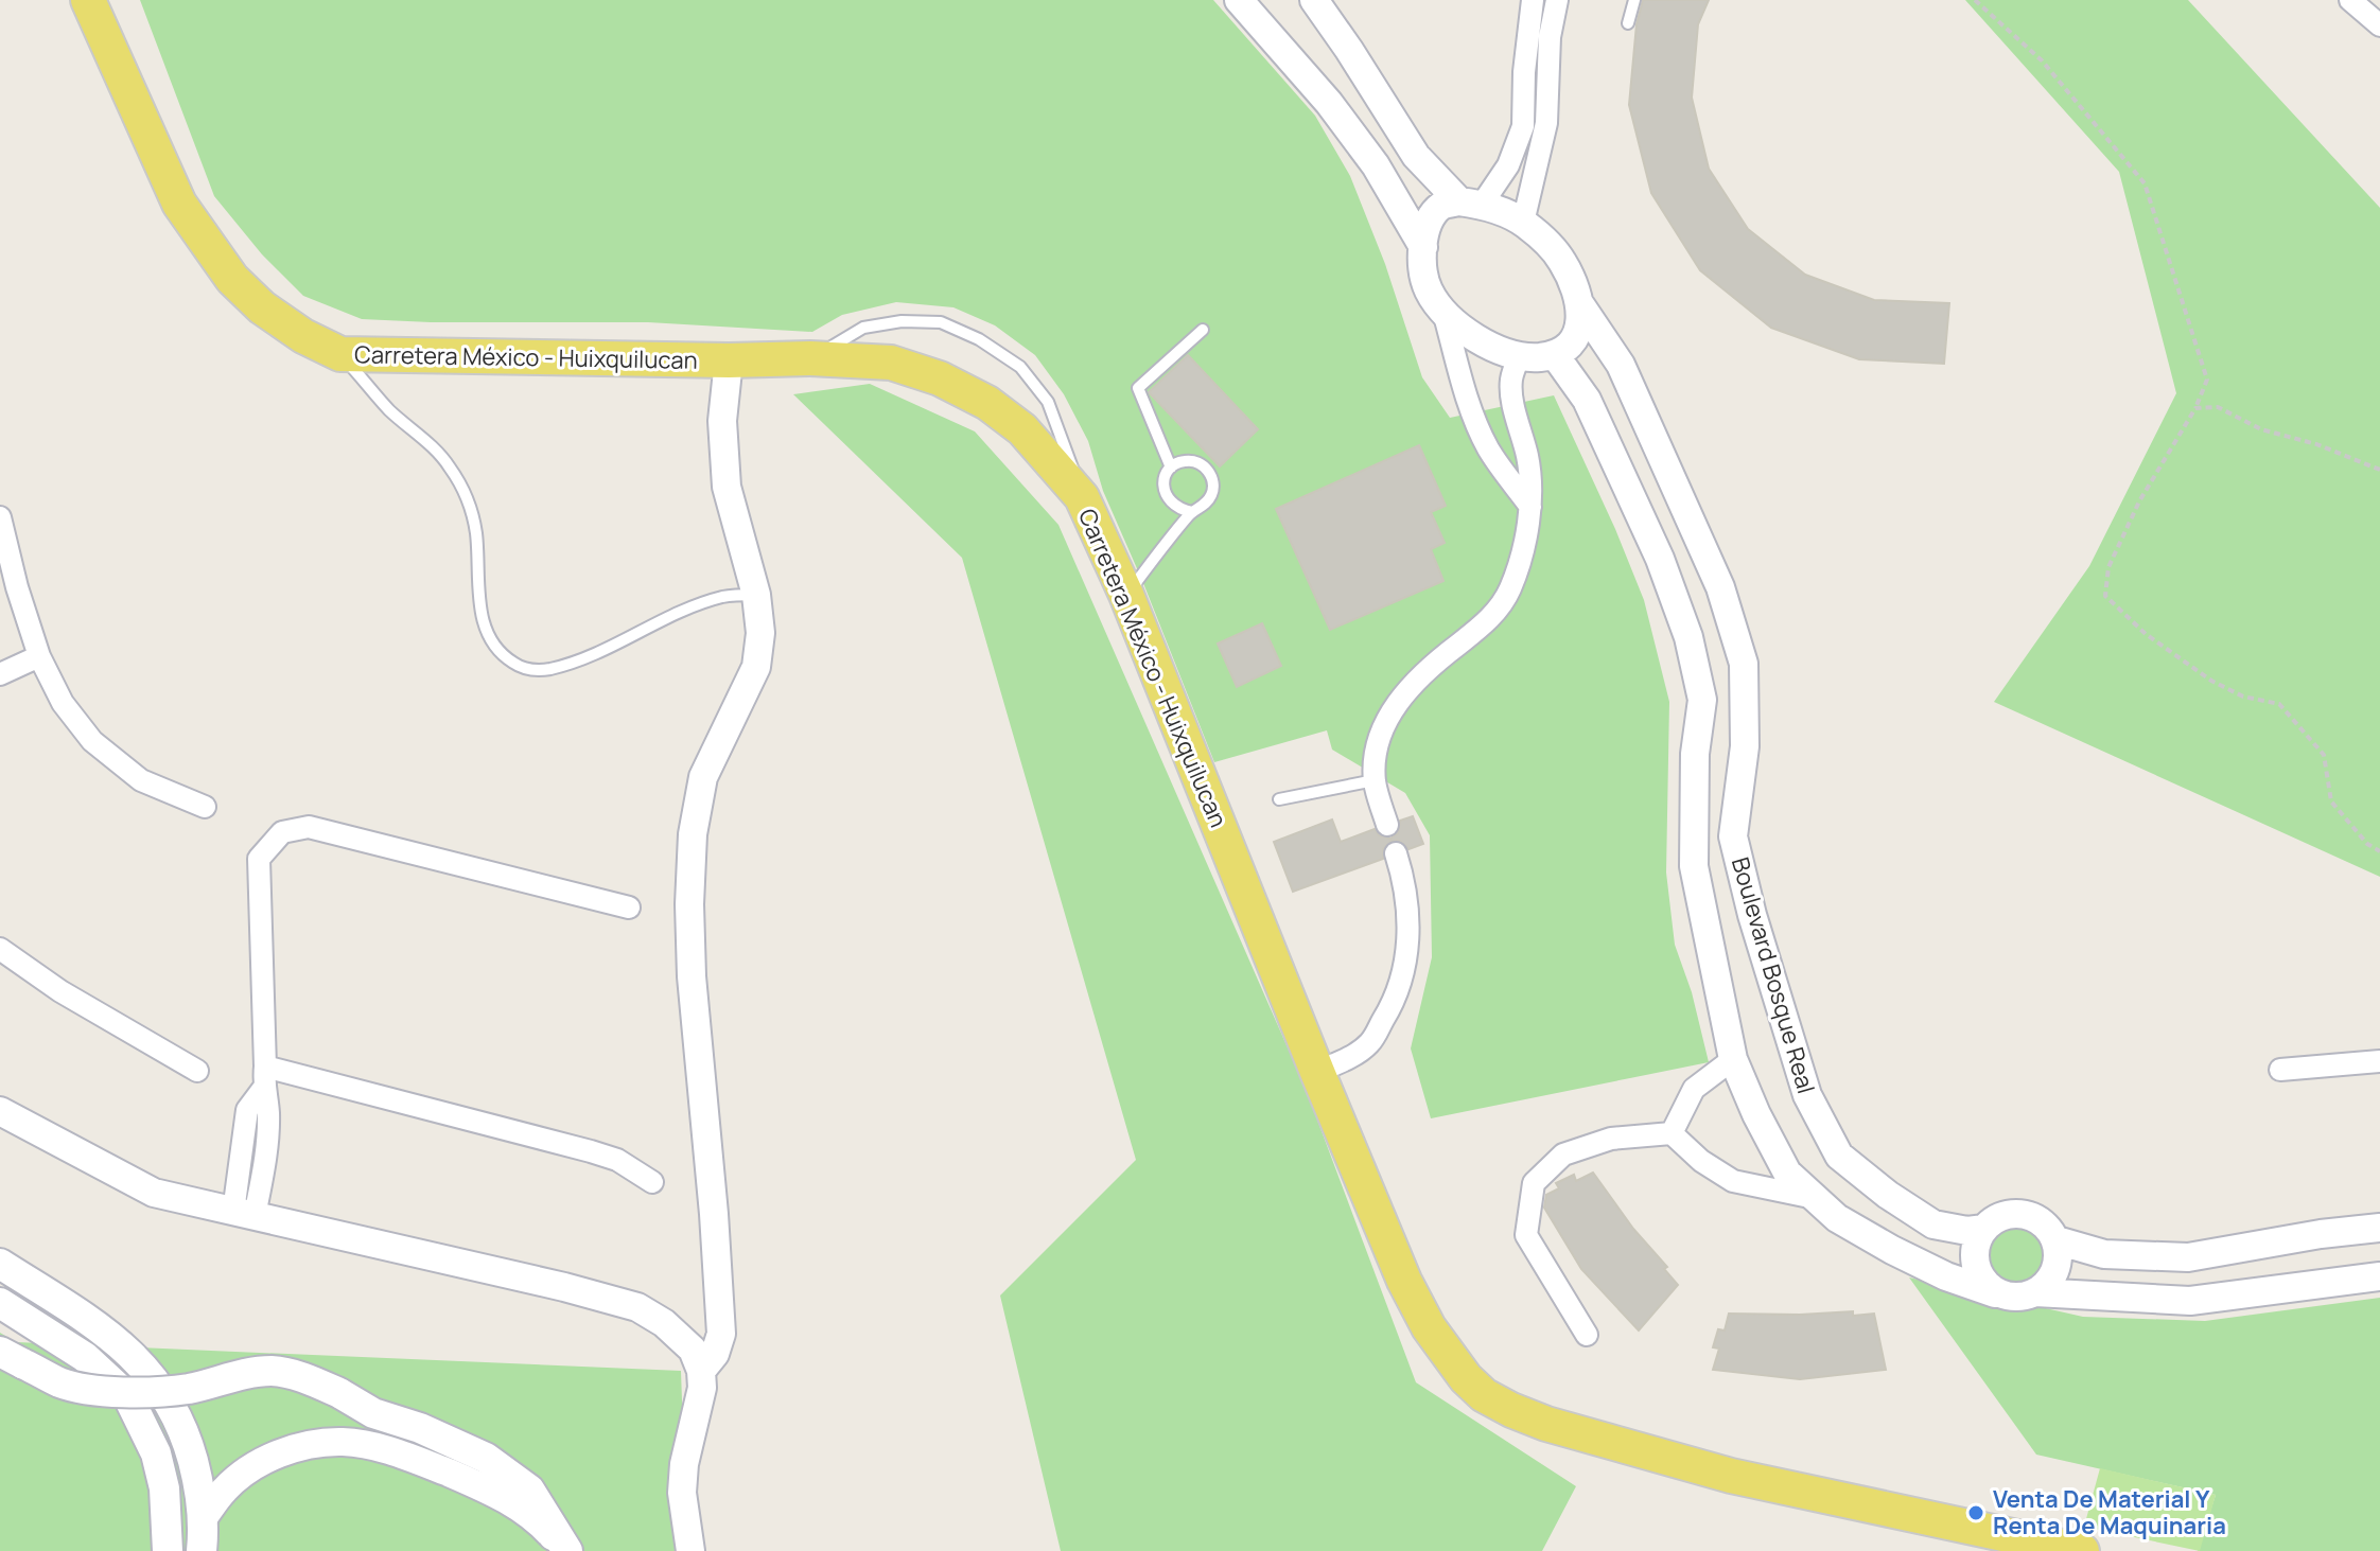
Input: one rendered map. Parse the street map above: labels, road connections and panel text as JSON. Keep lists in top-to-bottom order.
{
  "streets": {
    "main road": ["Carretera México - Huixquilucan"],
    "street": ["Boulevard Bosque Real"]
  },
  "places": ["Venta De Material Y Renta De Maquinaria"]
}
